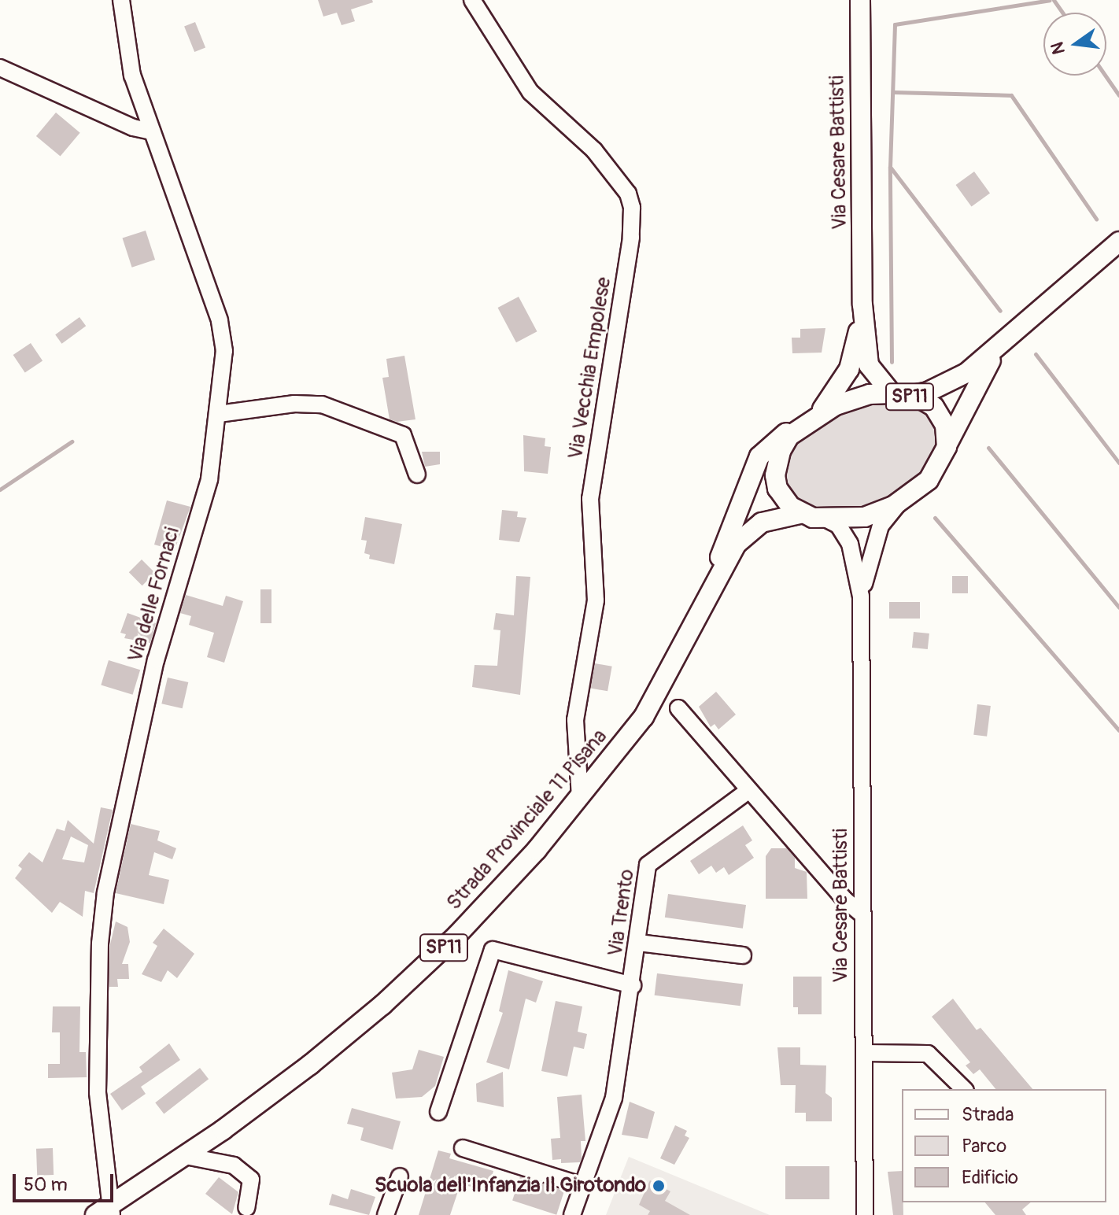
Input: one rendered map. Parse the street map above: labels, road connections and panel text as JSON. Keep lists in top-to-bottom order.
{
  "streets": {
    "main road": ["Via Cesare Battisti", "SP11", "Strada Provinciale 11 Pisana"],
    "street": ["Via Vecchia Empolese", "Via delle Fornaci", "Via Trento"]
  },
  "crossings": [
    ["Via Cesare Battisti", "Strada Provinciale 11 Pisana"],
    ["Via Vecchia Empolese", "Strada Provinciale 11 Pisana"],
    ["Via delle Fornaci", "Strada Provinciale 11 Pisana"]
  ],
  "places": ["Scuola dell'Infanzia Il Girotondo"],
  "legend": ["Strada", "Parco", "Edificio"],
  "scale_bar": "50 m",
  "north": "left"
}
